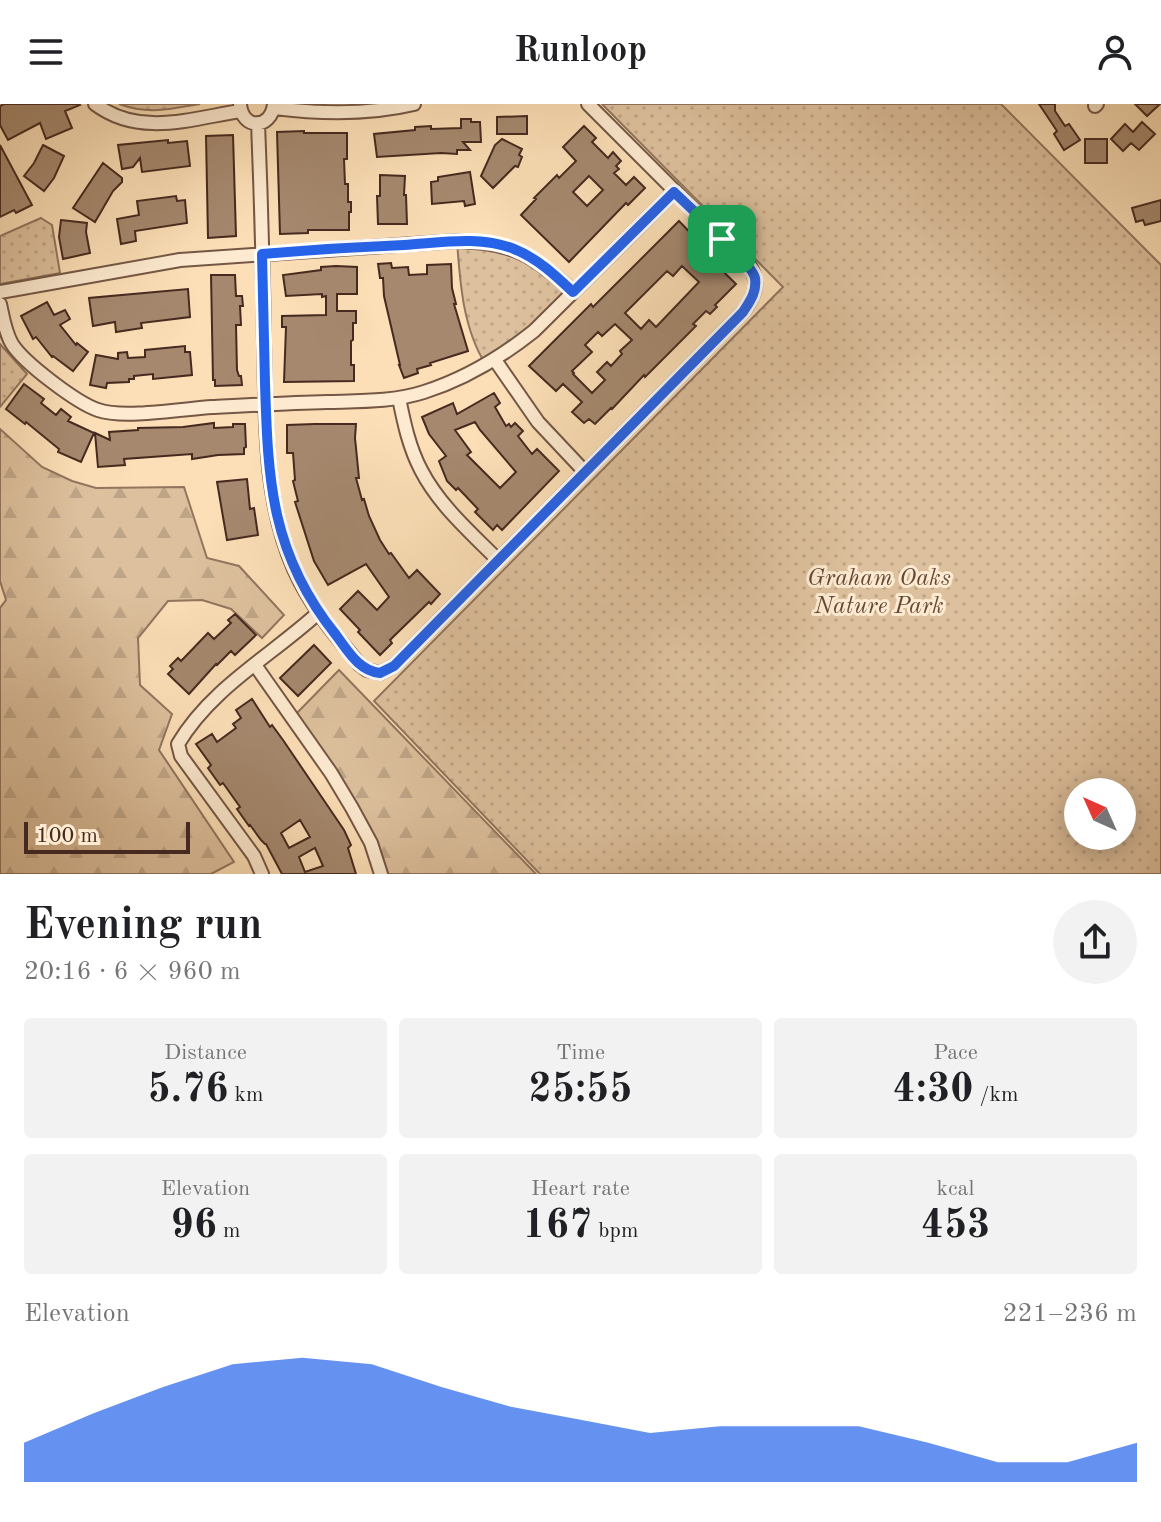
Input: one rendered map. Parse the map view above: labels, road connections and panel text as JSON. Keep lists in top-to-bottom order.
{
  "parks": ["Graham Oaks Nature Park"],
  "scale_bar": "100 m",
  "north": "top left",
  "page": {
    "header": "Runloop",
    "scale": "100 m",
    "heading": ["Evening run", "20:16 · 6 × 960 m"],
    "stats": [
      ["Distance", "5.76 km"],
      ["Time", "25:55"],
      ["Pace", "4:30 /km"],
      ["Elevation", "96 m"],
      ["Heart rate", "167 bpm"],
      ["kcal", "453"]
    ],
    "chart": ["Elevation", "221–236 m"]
  }
}
